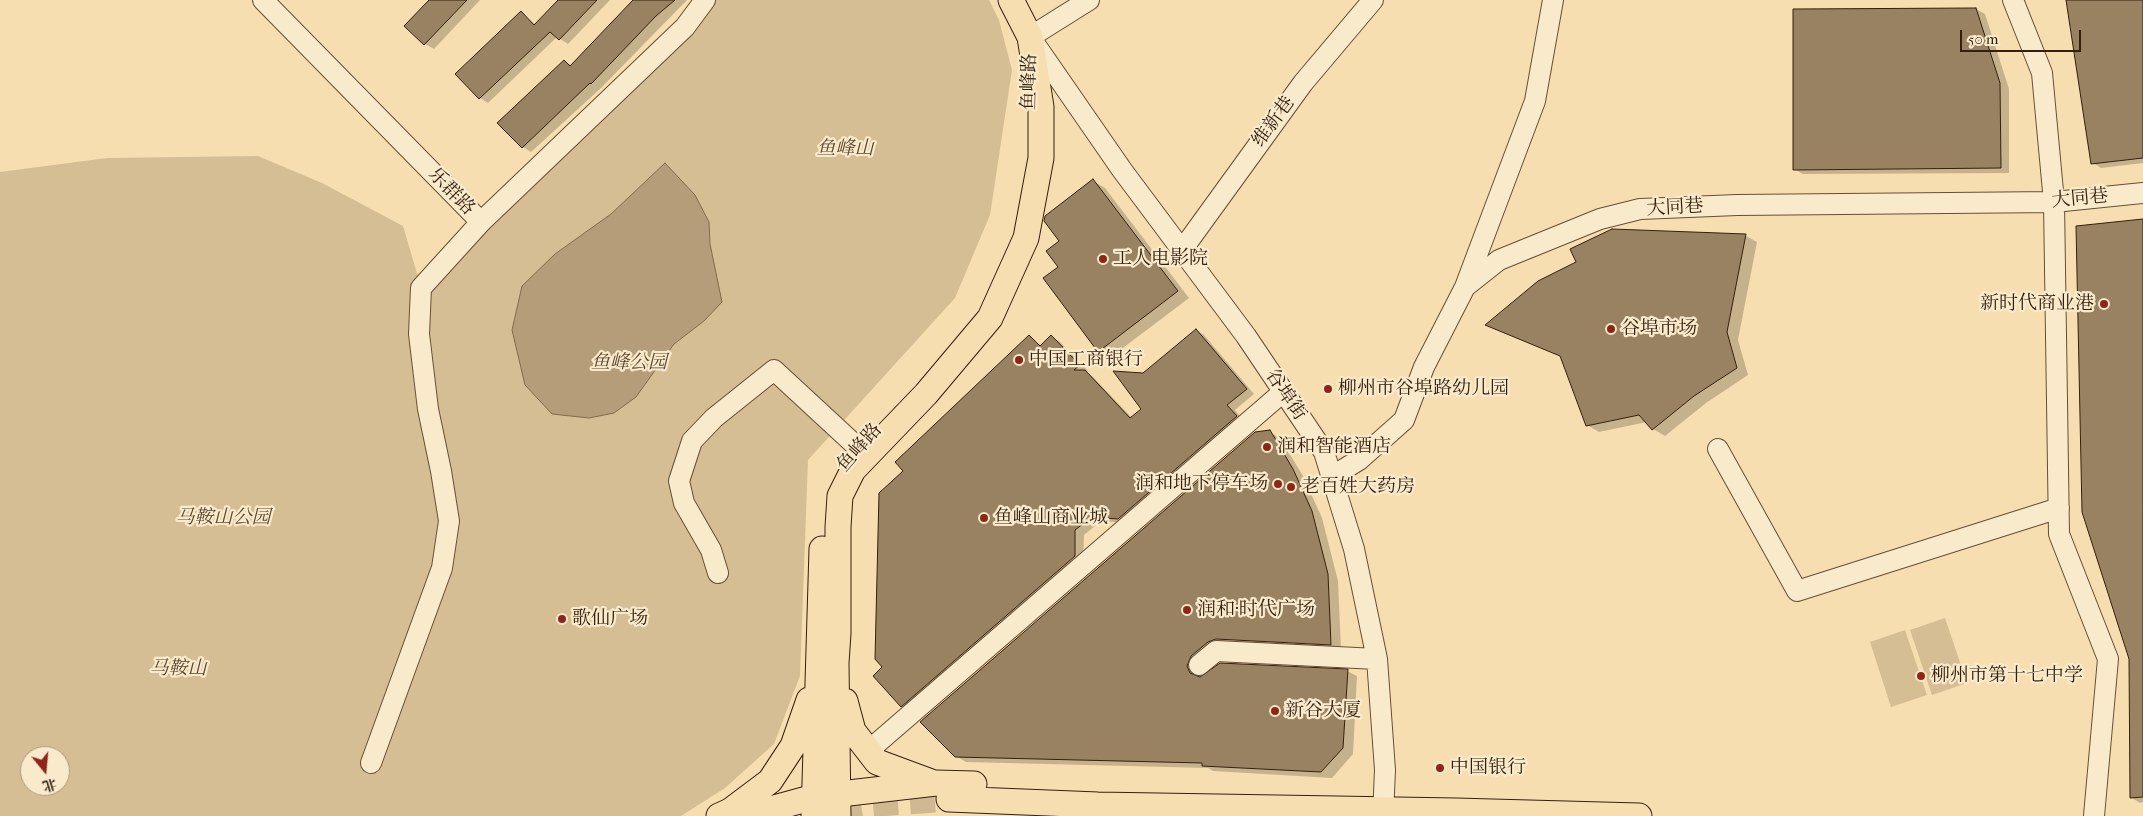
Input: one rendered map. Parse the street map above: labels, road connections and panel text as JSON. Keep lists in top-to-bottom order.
{
  "streets": {
    "main road": ["鱼峰路"],
    "street": [
      "维新巷",
      "乐群路",
      "大同巷",
      "谷埠街"
    ]
  },
  "crossings": [
    ["鱼峰路", "谷埠街"],
    ["维新巷", "谷埠街"],
    ["大同巷", "谷埠街"]
  ],
  "parks": [
    "鱼峰山",
    "鱼峰公园",
    "马鞍山公园",
    "马鞍山"
  ],
  "places": [
    "工人电影院",
    "新时代商业港",
    "谷埠市场",
    "中国工商银行",
    "柳州市谷埠路幼儿园",
    "润和智能酒店",
    "润和地下停车场",
    "老百姓大药房",
    "鱼峰山商业城",
    "润和·时代广场",
    "歌仙广场",
    "柳州市第十七中学",
    "新谷大厦",
    "中国银行"
  ],
  "scale_bar": "50 m",
  "north": "bottom"
}
